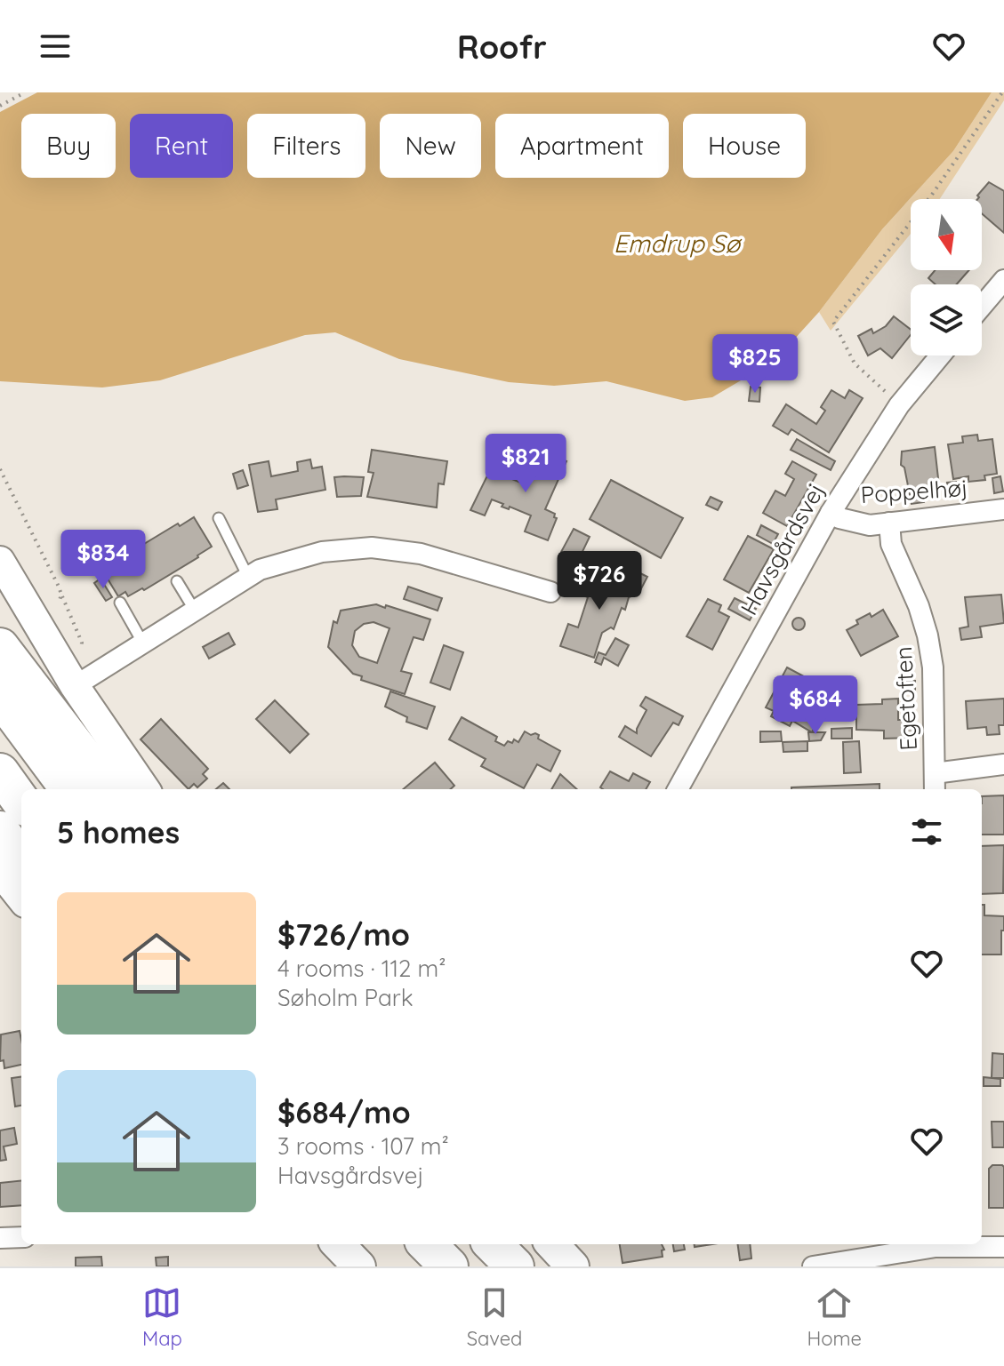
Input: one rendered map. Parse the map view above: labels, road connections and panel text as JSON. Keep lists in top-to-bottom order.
{
  "streets": {
    "street": ["Poppelhøj", "Havsgårdsvej", "Egetoften"]
  },
  "crossings": [
    ["Poppelhøj", "Havsgårdsvej"],
    ["Poppelhøj", "Egetoften"]
  ],
  "water": ["Emdrup Sø"],
  "north": "bottom",
  "page": {
    "header": "Roofr",
    "chip": [
      "Buy",
      "Rent",
      "Filters",
      "New",
      "Apartment",
      "House"
    ],
    "price": [
      "$825",
      "$821",
      "$834",
      "$726",
      "$684"
    ],
    "heading": "5 homes",
    "list": [
      {
        "name": "$726/mo",
        "note": "4 rooms · 112 m² · Søholm Park"
      },
      {
        "name": "$684/mo",
        "note": "3 rooms · 107 m² · Havsgårdsvej"
      }
    ],
    "tabs": ["Map", "Saved", "Home"]
  }
}
